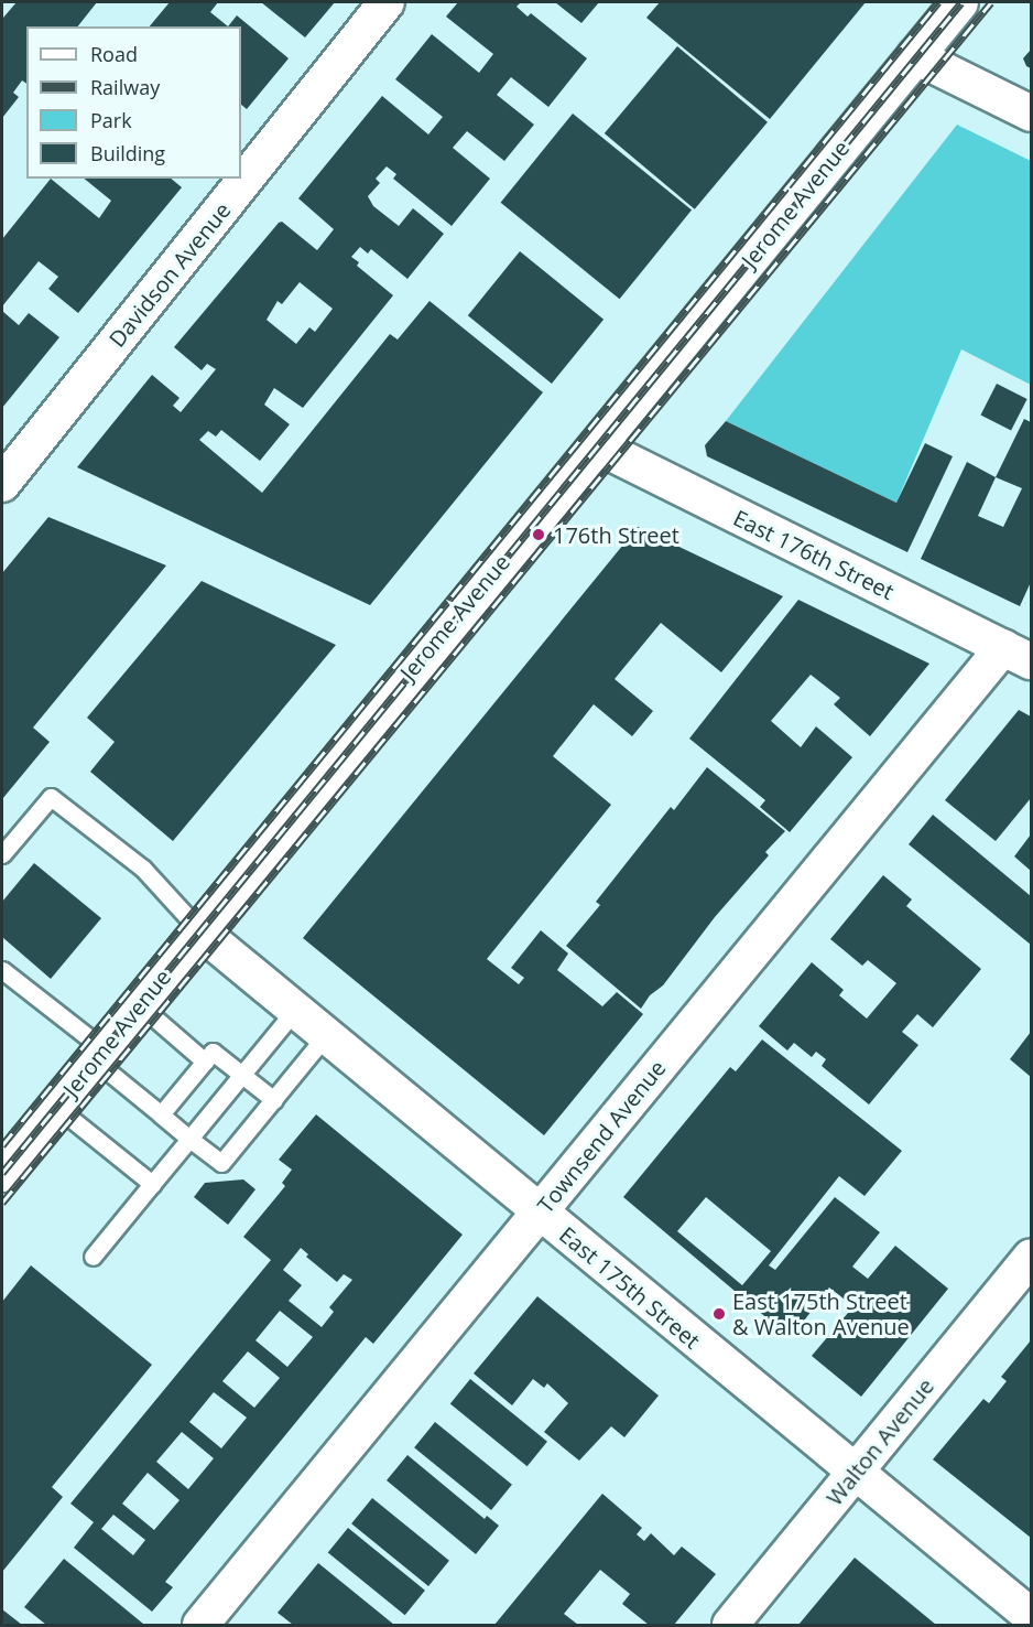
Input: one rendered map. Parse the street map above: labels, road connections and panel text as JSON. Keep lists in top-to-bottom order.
{
  "streets": {
    "main road": ["Jerome Avenue"],
    "street": [
      "Davidson Avenue",
      "East 176th Street",
      "Townsend Avenue",
      "East 175th Street",
      "Walton Avenue"
    ]
  },
  "crossings": [
    ["Jerome Avenue", "East 176th Street"],
    ["Jerome Avenue", "East 175th Street"],
    ["East 176th Street", "Townsend Avenue"],
    ["Townsend Avenue", "East 175th Street"],
    ["East 175th Street", "Walton Avenue"]
  ],
  "places": ["176th Street", "East 175th Street & Walton Avenue"],
  "legend": [
    "Road",
    "Railway",
    "Park",
    "Building"
  ]
}
